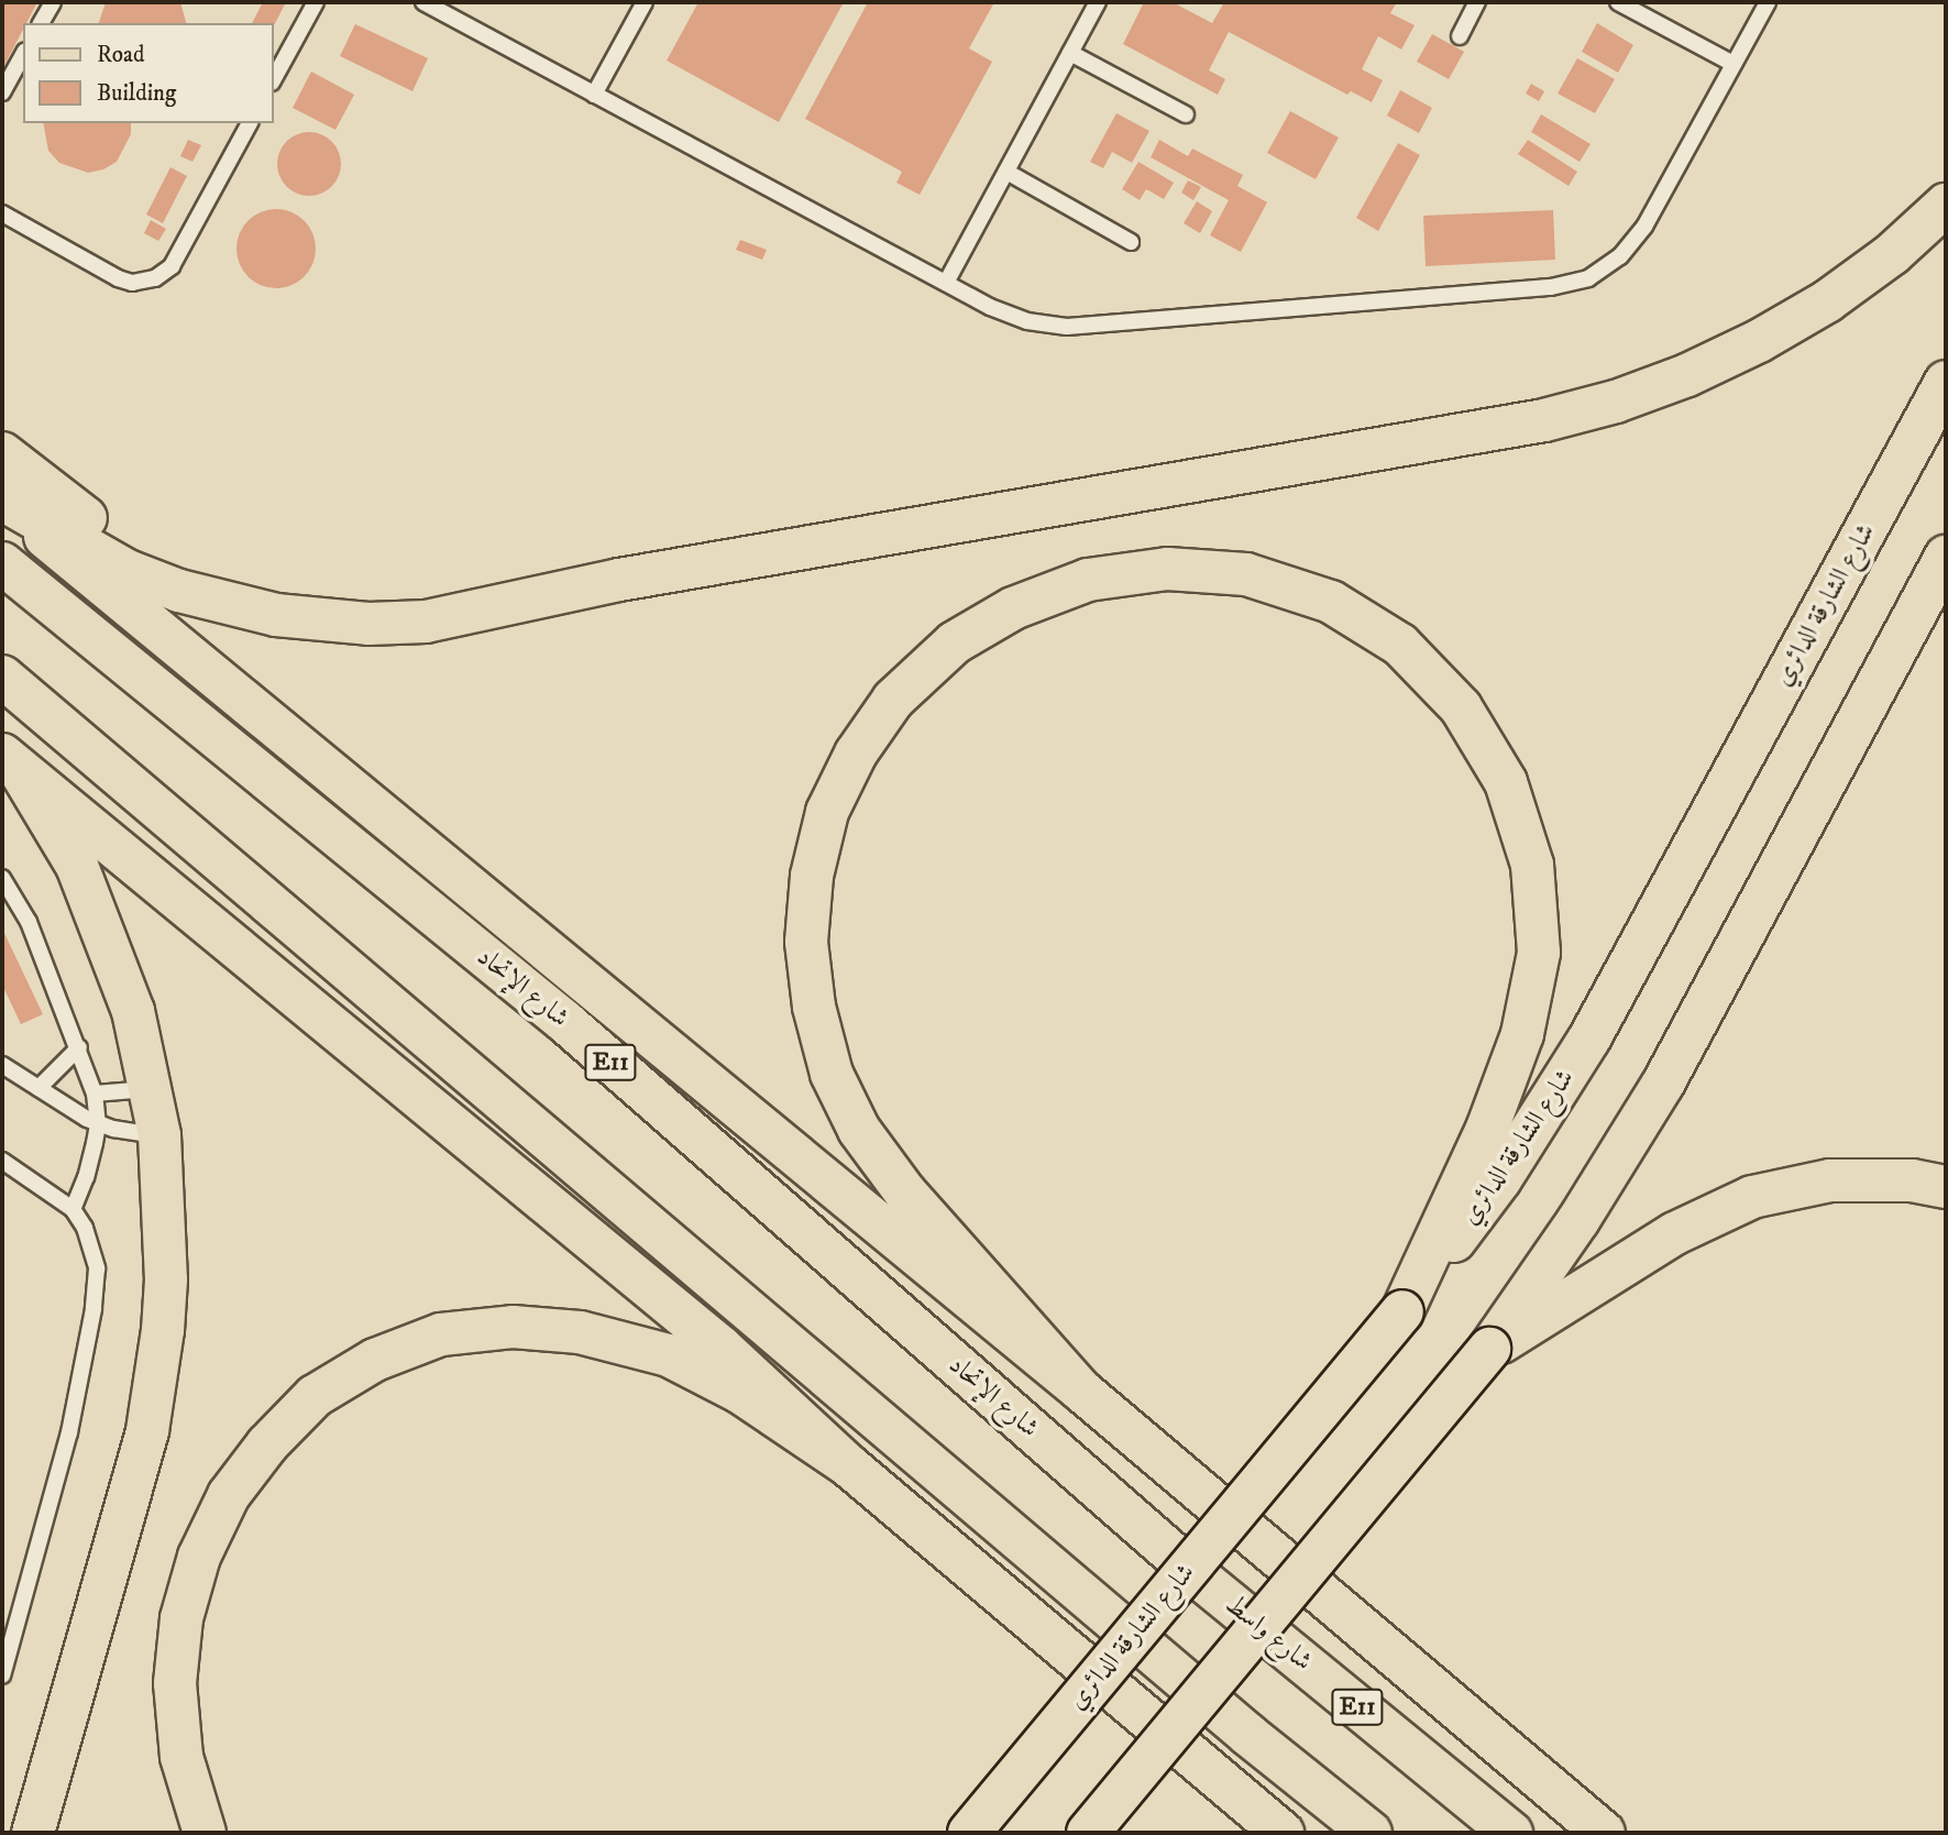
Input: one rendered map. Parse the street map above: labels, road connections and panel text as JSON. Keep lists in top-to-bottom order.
{
  "streets": {
    "main road": [
      "شارع الشارقة الدائري",
      "شارع الإتحاد",
      "E11",
      "شارع واسط"
    ]
  },
  "crossings": [
    ["شارع الإتحاد", "شارع واسط"]
  ],
  "legend": ["Road", "Building"]
}
